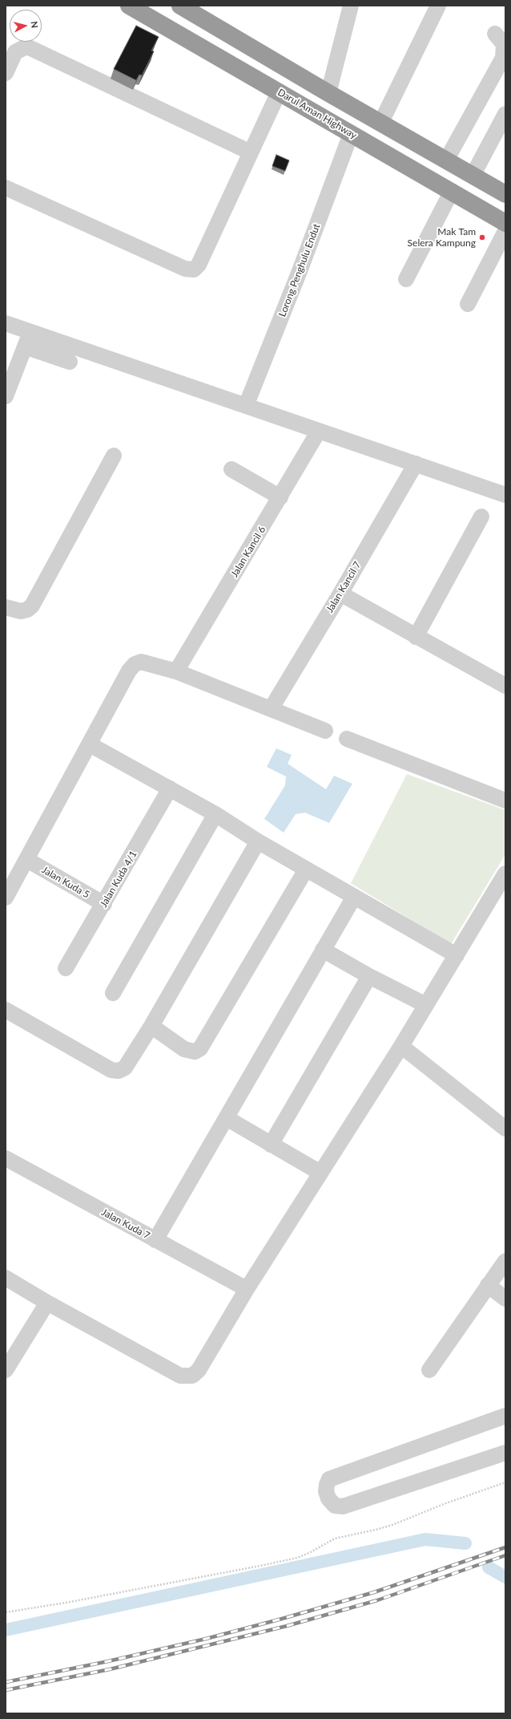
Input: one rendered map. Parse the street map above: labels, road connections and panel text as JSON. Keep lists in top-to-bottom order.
{
  "streets": {
    "highway": ["Darul Aman Highway"],
    "street": [
      "Lorong Penghulu Endut",
      "Jalan Kancil 6",
      "Jalan Kancil 7",
      "Jalan Kuda 4/1",
      "Jalan Kuda 5",
      "Jalan Kuda 7"
    ]
  },
  "crossings": [
    ["Darul Aman Highway", "Lorong Penghulu Endut"],
    ["Jalan Kuda 4/1", "Jalan Kuda 5"]
  ],
  "places": ["Mak Tam Selera Kampung"],
  "north": "right"
}
